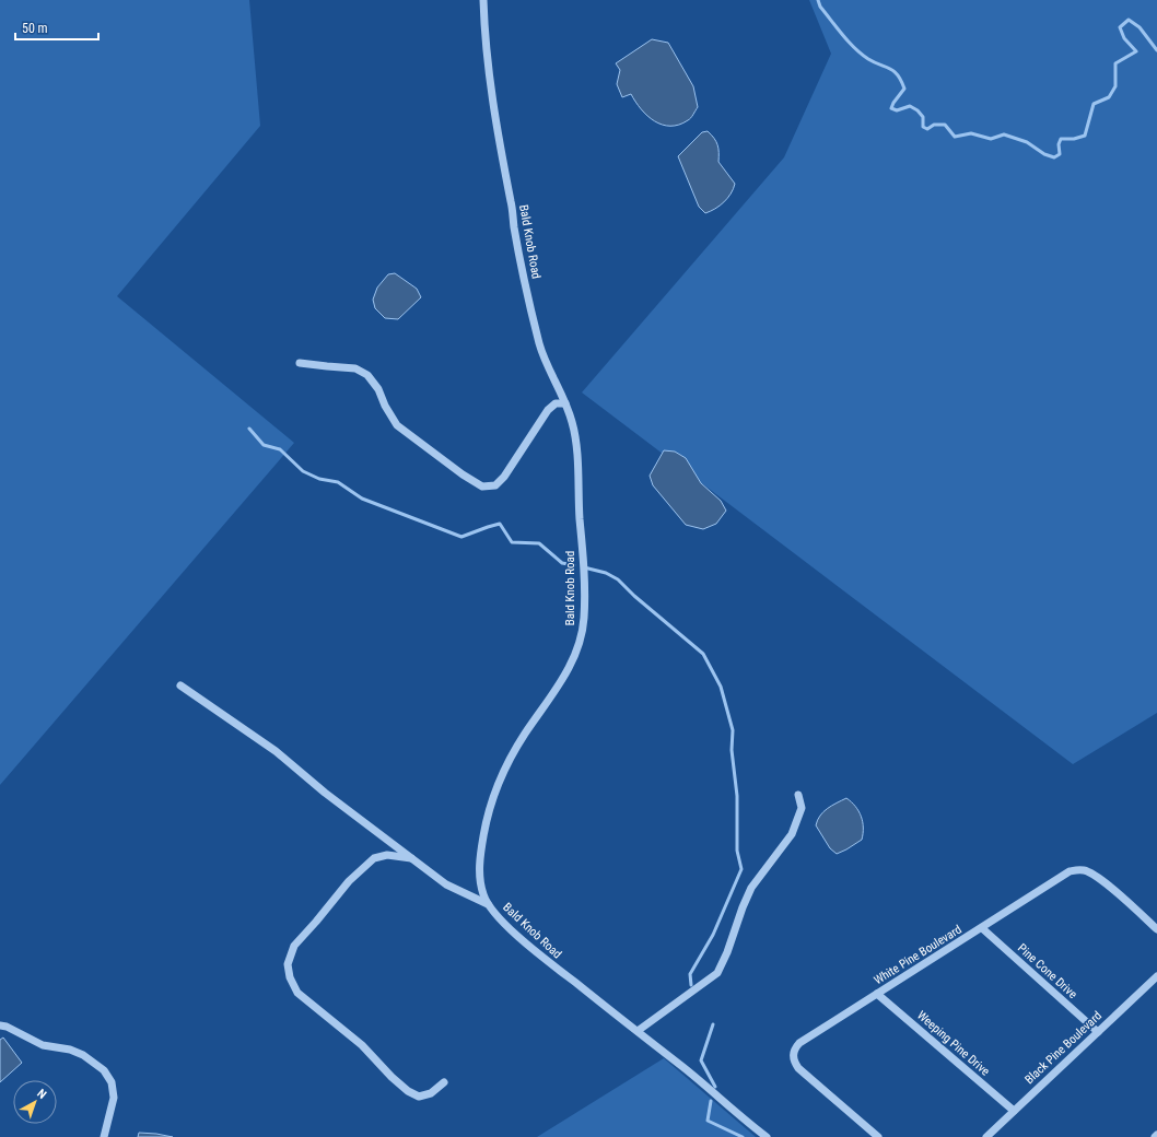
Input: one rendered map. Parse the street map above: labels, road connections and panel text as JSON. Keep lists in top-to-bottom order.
{
  "streets": {
    "street": [
      "Bald Knob Road",
      "White Pine Boulevard",
      "Pine Cone Drive",
      "Weeping Pine Drive",
      "Black Pine Boulevard"
    ]
  },
  "crossings": [
    ["White Pine Boulevard", "Pine Cone Drive"],
    ["White Pine Boulevard", "Weeping Pine Drive"],
    ["Pine Cone Drive", "Black Pine Boulevard"],
    ["Weeping Pine Drive", "Black Pine Boulevard"]
  ],
  "scale_bar": "50 m",
  "north": "top right"
}
